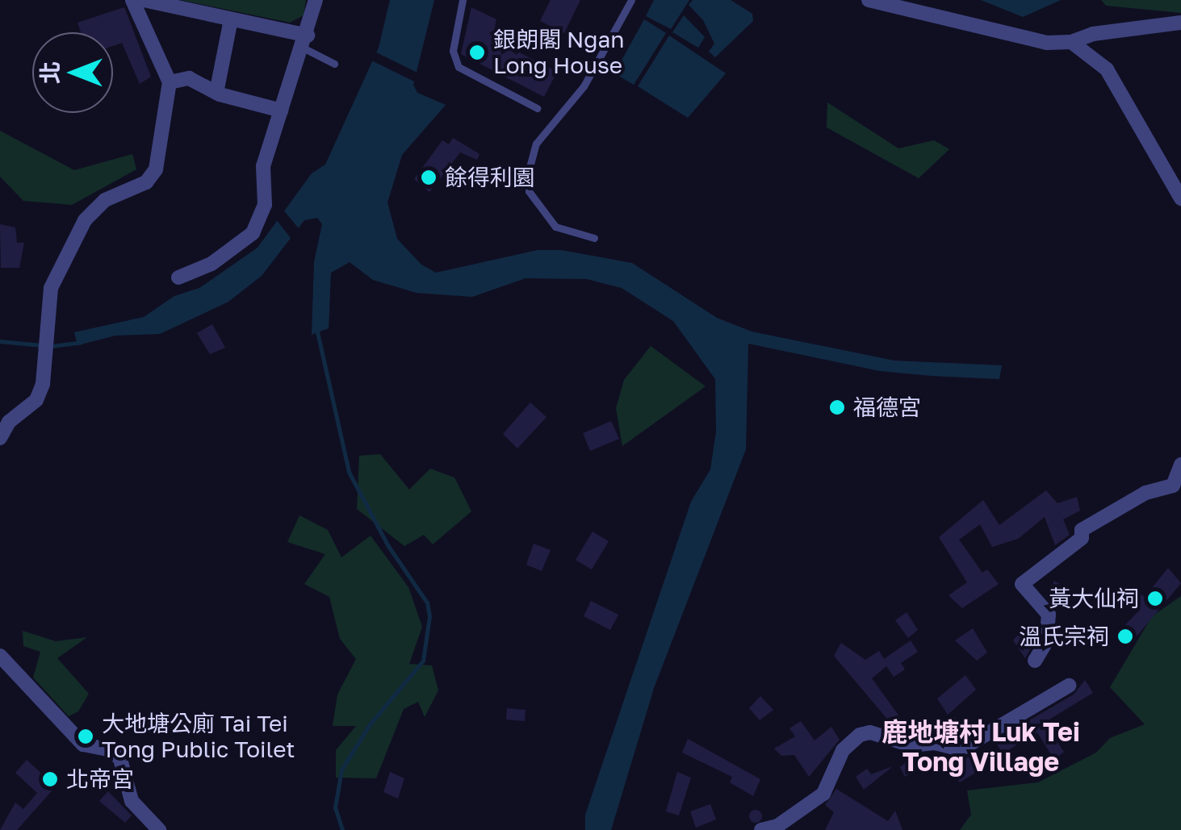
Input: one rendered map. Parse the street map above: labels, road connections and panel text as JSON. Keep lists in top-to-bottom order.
{
  "districts": ["鹿地塘村 Luk Tei Tong Village"],
  "places": [
    "銀朗閣 Ngan Long House",
    "餘得利園",
    "福德宮",
    "黃大仙祠",
    "溫氏宗祠",
    "大地塘公廁 Tai Tei Tong Public Toilet",
    "北帝宮"
  ],
  "north": "left"
}
